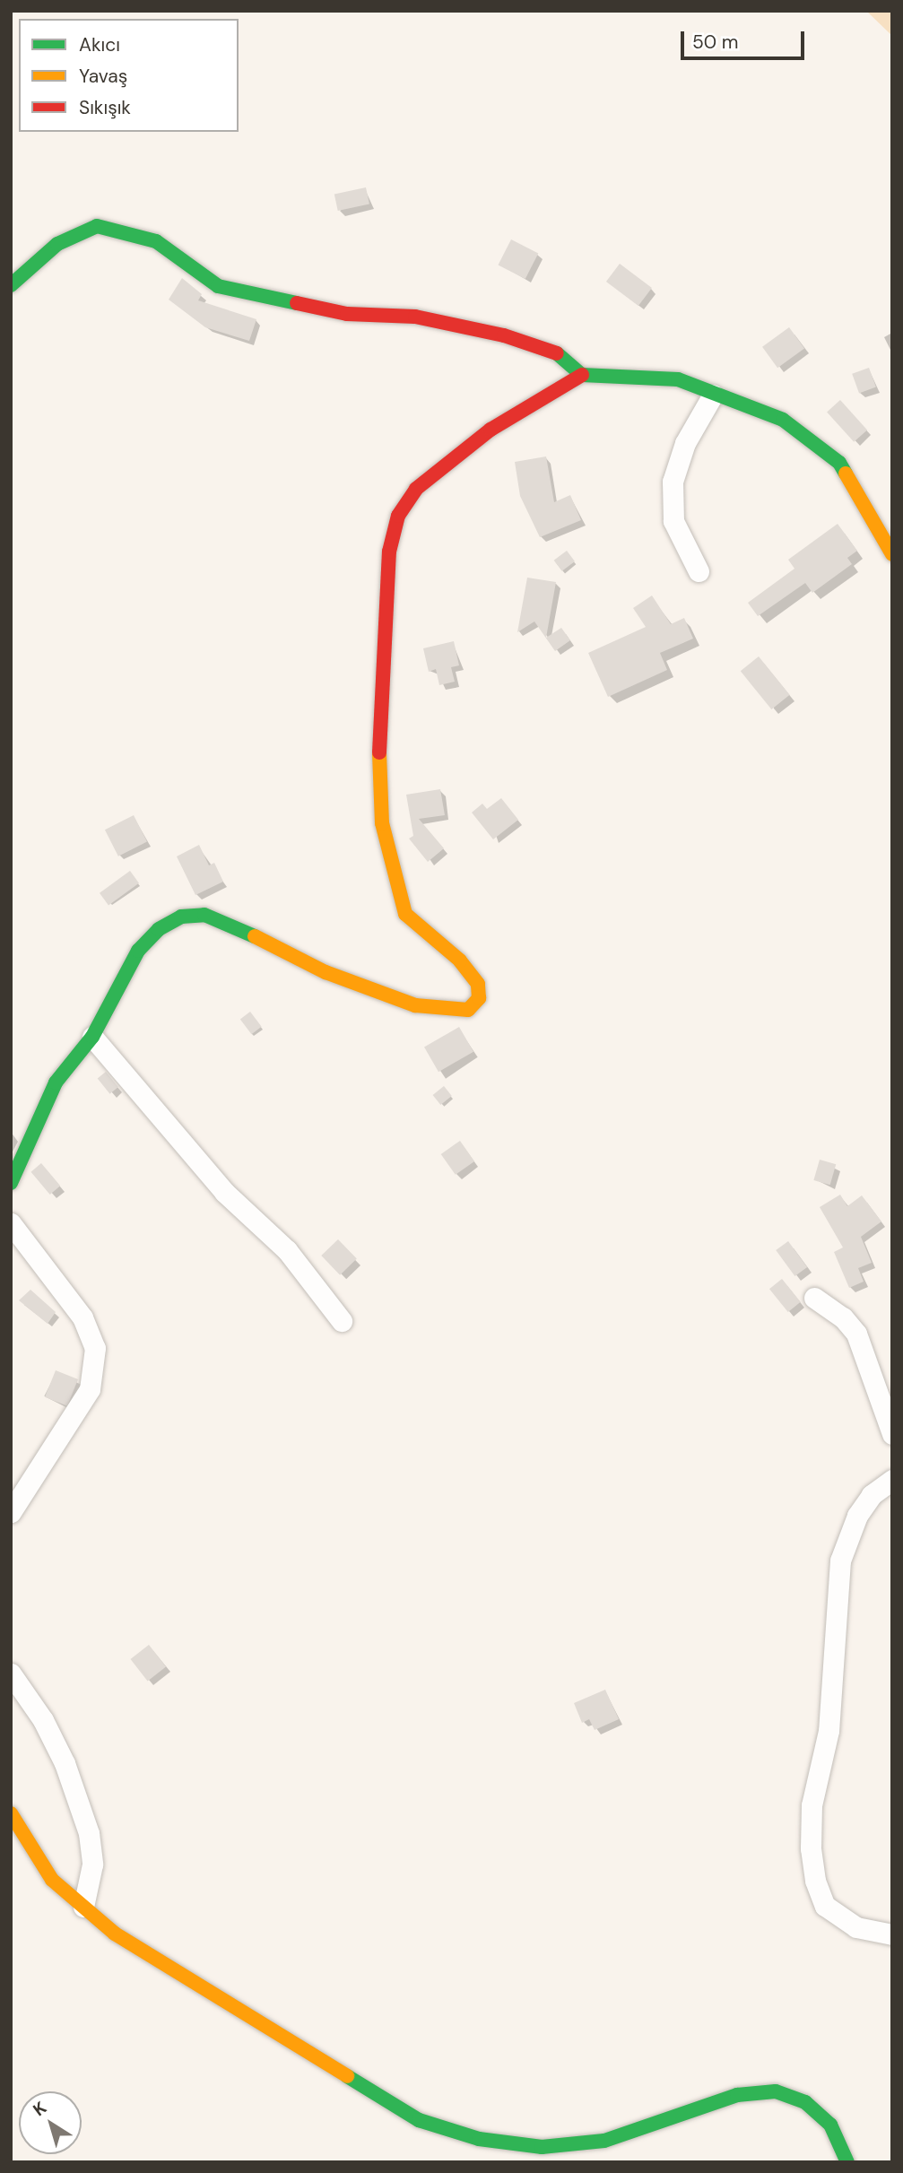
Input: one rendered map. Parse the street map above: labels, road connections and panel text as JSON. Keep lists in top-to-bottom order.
{
  "legend": ["Akıcı", "Yavaş", "Sıkışık"],
  "scale_bar": "50 m",
  "north": "top left"
}
